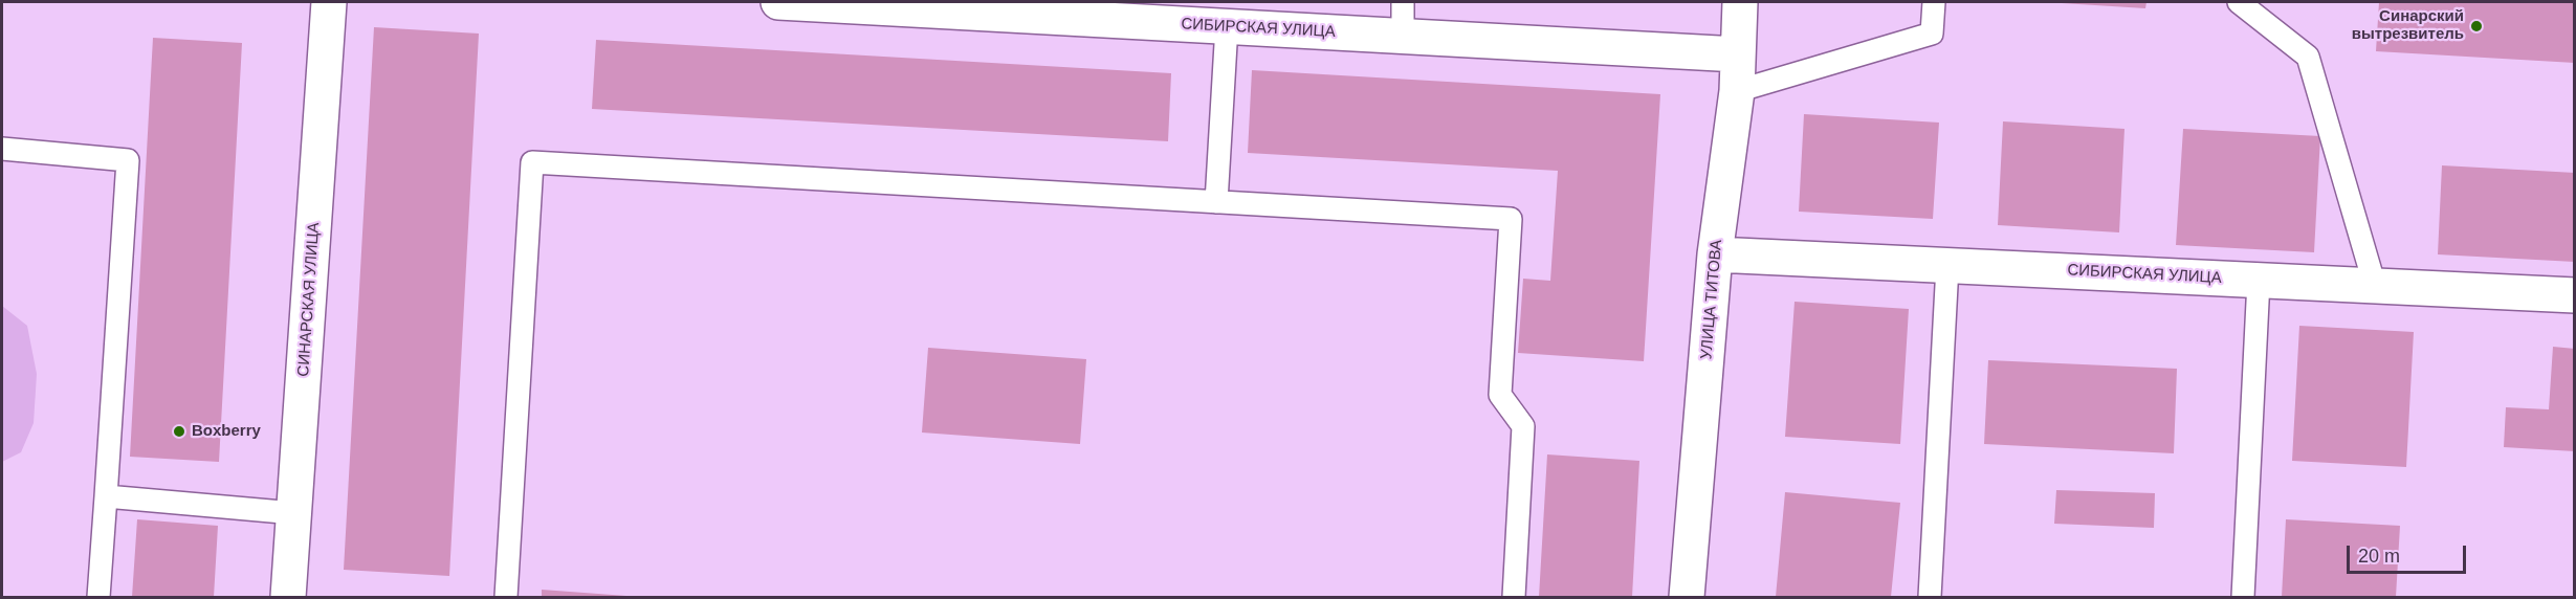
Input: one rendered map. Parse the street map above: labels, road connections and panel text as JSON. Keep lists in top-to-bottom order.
{
  "streets": {
    "street": ["СИБИРСКАЯ УЛИЦА", "СИНАРСКАЯ УЛИЦА", "УЛИЦА ТИТОВА"]
  },
  "crossings": [
    ["СИБИРСКАЯ УЛИЦА", "УЛИЦА ТИТОВА"]
  ],
  "places": ["Синарский вытрезвитель", "Boxberry"],
  "scale_bar": "20 m"
}
